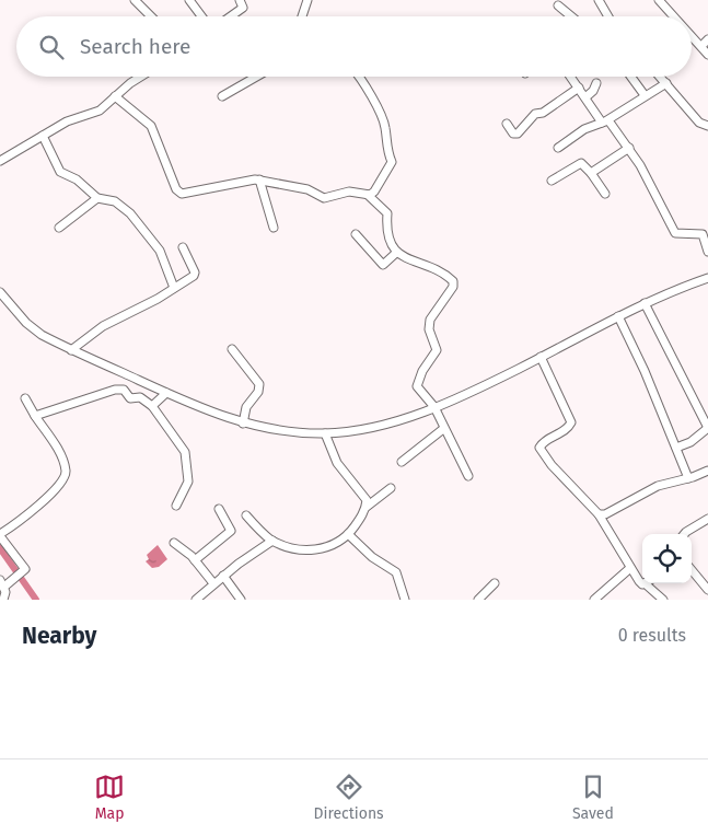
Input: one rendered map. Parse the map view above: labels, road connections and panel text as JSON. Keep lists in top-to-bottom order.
{
  "page": {
    "search": "Search here",
    "heading": ["Nearby", "0 results"],
    "nav": ["Map", "Directions", "Saved"]
  }
}
